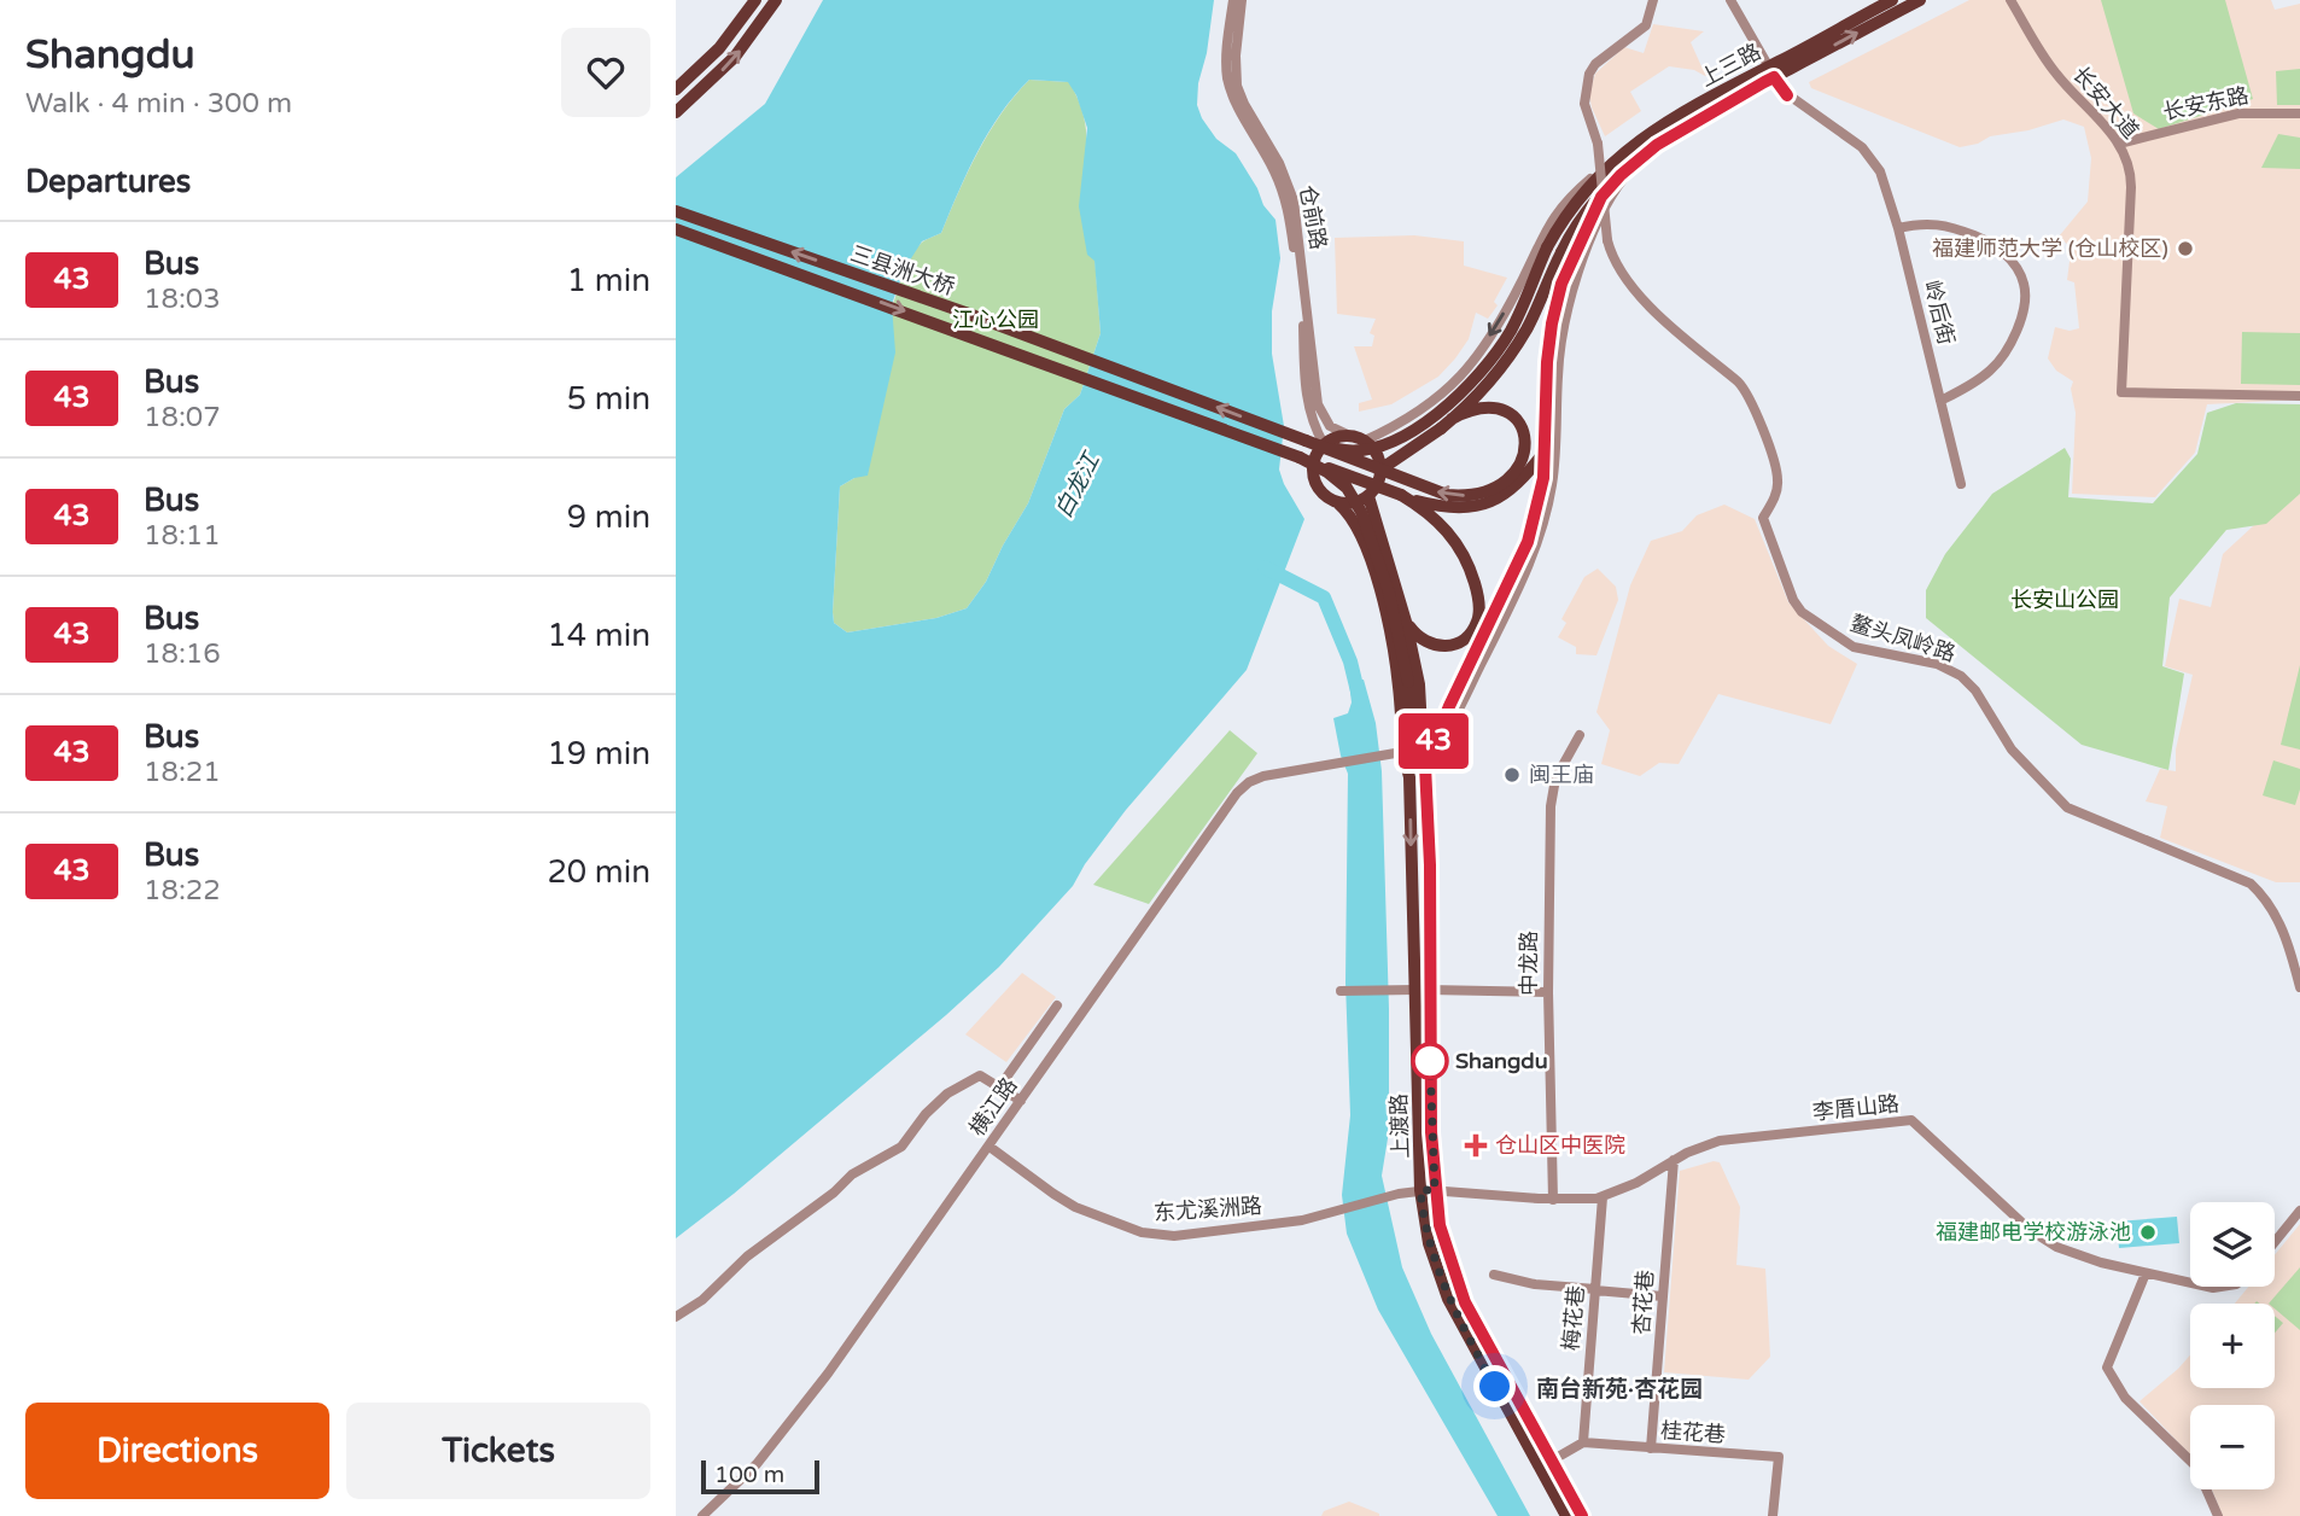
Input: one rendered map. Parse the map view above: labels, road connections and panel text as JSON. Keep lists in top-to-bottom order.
{
  "streets": {
    "main road": ["上三路", "三县洲大桥", "上渡路"],
    "street": [
      "长安大道",
      "长安东路",
      "仓前路",
      "岭后街",
      "鳌头凤岭路",
      "中龙路",
      "横江路",
      "李厝山路",
      "东尤溪洲路",
      "杏花巷",
      "梅花巷",
      "桂花巷"
    ]
  },
  "crossings": [
    ["上三路", "岭后街"],
    ["长安大道", "长安东路"],
    ["仓前路", "上渡路"],
    ["中龙路", "李厝山路"],
    ["横江路", "上渡路"],
    ["横江路", "东尤溪洲路"],
    ["李厝山路", "上渡路"],
    ["李厝山路", "东尤溪洲路"],
    ["李厝山路", "杏花巷"],
    ["李厝山路", "梅花巷"],
    ["上渡路", "东尤溪洲路"],
    ["杏花巷", "桂花巷"],
    ["梅花巷", "桂花巷"]
  ],
  "districts": ["南台新苑·杏花园"],
  "water": ["白龙江"],
  "parks": ["江心公园", "长安山公园"],
  "places": {
    "other": [
      "福建师范大学 (仓山校区)",
      "闽王庙",
      "Shangdu",
      "福建邮电学校游泳池"
    ],
    "health": ["仓山区中医院"]
  },
  "lines": ["bus line 43"],
  "scale_bar": "100 m",
  "page": {
    "heading": [
      ["Shangdu", "Walk · 4 min · 300 m"],
      "Departures"
    ],
    "on_map": "43",
    "list": [
      {
        "mark": "43",
        "name": "Bus",
        "note": "18:03",
        "value": "1 min"
      },
      {
        "mark": "43",
        "name": "Bus",
        "note": "18:07",
        "value": "5 min"
      },
      {
        "mark": "43",
        "name": "Bus",
        "note": "18:11",
        "value": "9 min"
      },
      {
        "mark": "43",
        "name": "Bus",
        "note": "18:16",
        "value": "14 min"
      },
      {
        "mark": "43",
        "name": "Bus",
        "note": "18:21",
        "value": "19 min"
      },
      {
        "mark": "43",
        "name": "Bus",
        "note": "18:22",
        "value": "20 min"
      }
    ],
    "map_buttons": ["+", "−"],
    "buttons": ["Directions", "Tickets"],
    "scale": "100 m"
  }
}
